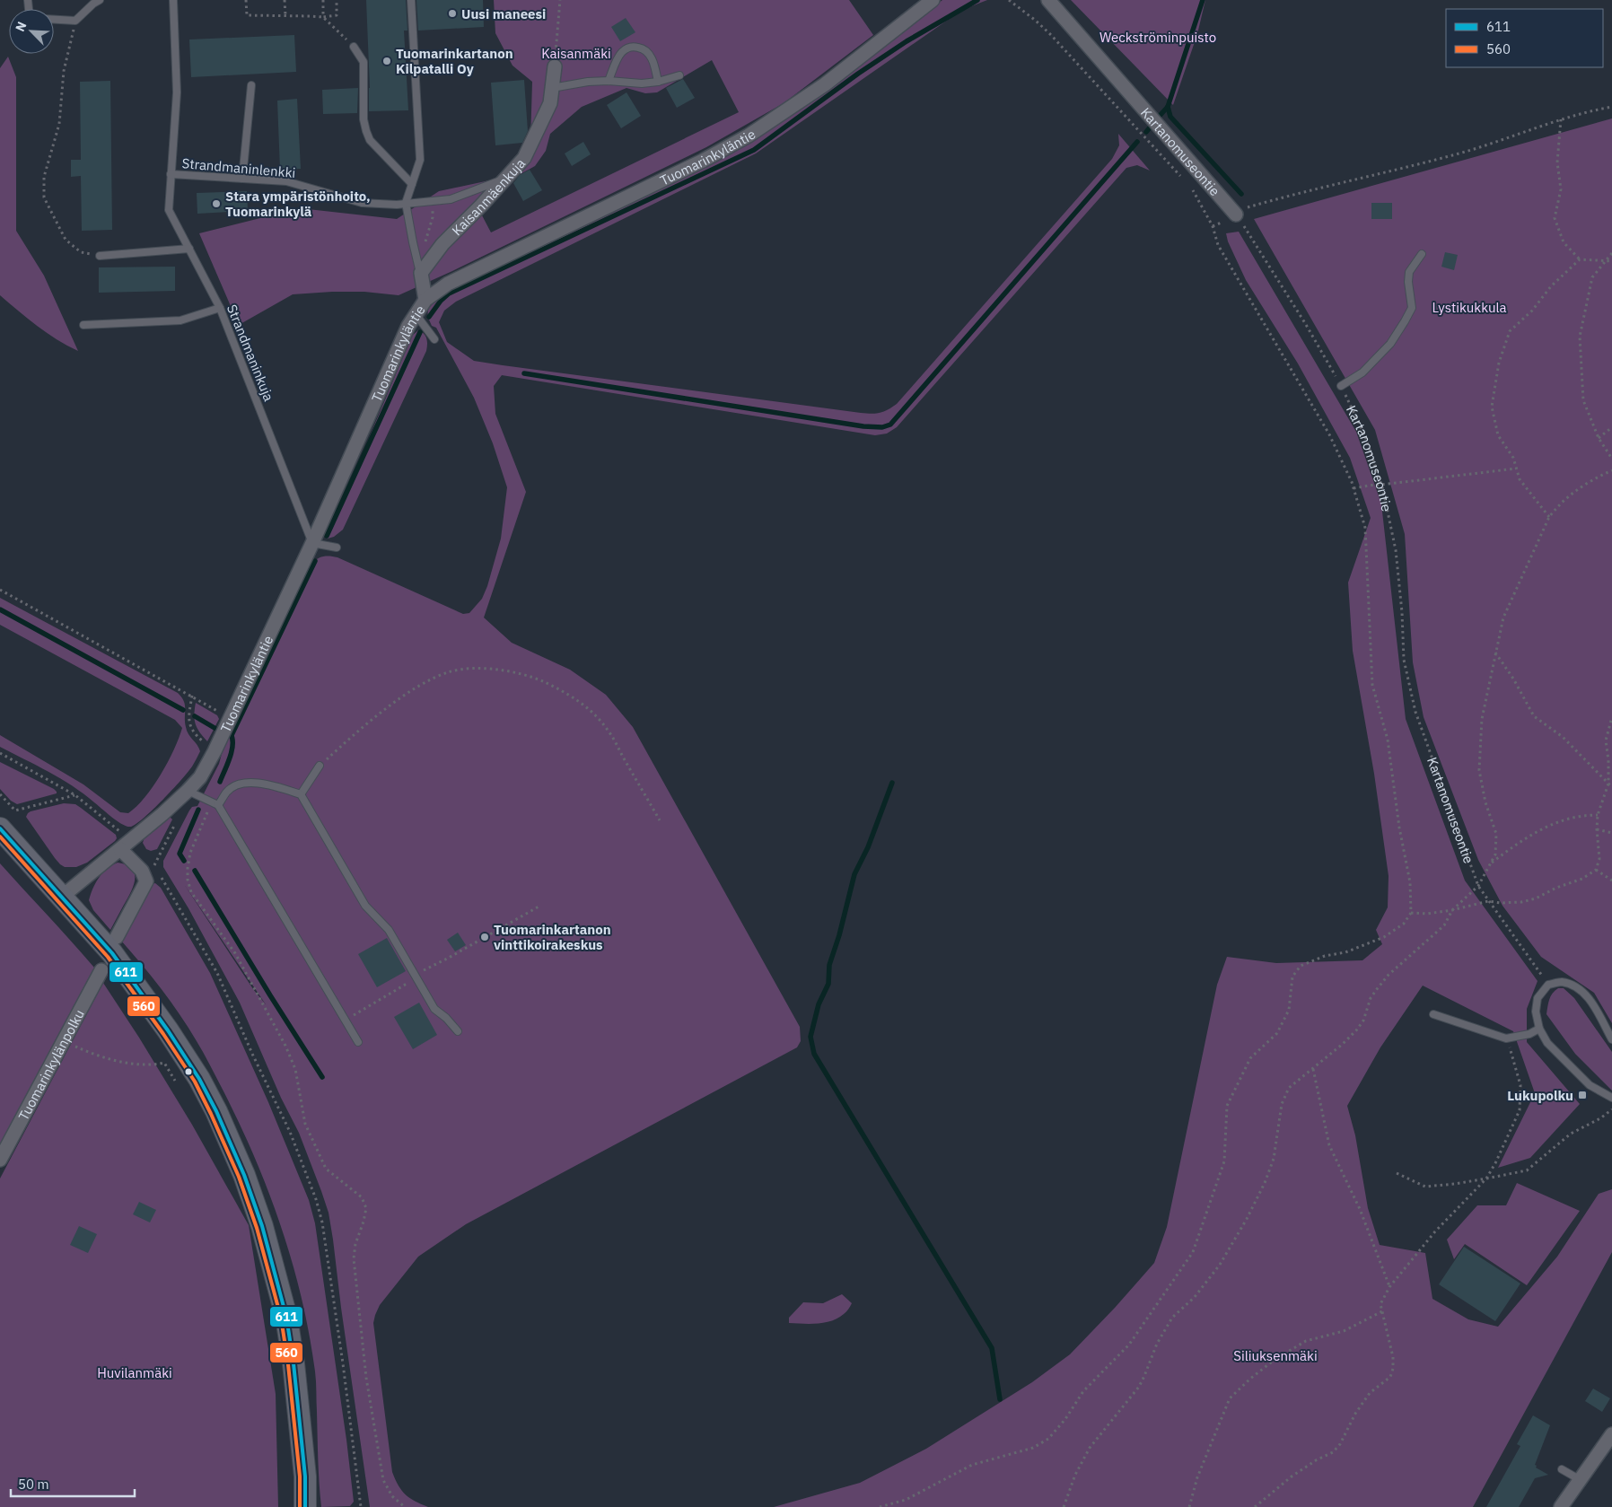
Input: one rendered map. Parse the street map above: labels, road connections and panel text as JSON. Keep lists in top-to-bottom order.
{
  "streets": {
    "street": [
      "Kartanomuseontie",
      "Tuomarinkyläntie",
      "Kaisanmäenkuja",
      "Tuomarinkylänpolku"
    ],
    "lane": ["Strandmaninlenkki", "Strandmaninkuja"]
  },
  "crossings": [
    ["Tuomarinkyläntie", "Strandmaninkuja"],
    ["Strandmaninlenkki", "Kaisanmäenkuja"],
    ["Strandmaninlenkki", "Strandmaninkuja"]
  ],
  "parks": [
    "Weckströminpuisto",
    "Kaisanmäki",
    "Lystikukkula",
    "Siliuksenmäki",
    "Huvilanmäki"
  ],
  "places": {
    "other": [
      "Uusi maneesi",
      "Tuomarinkartanon Kilpatalli Oy",
      "Stara ympäristönhoito, Tuomarinkylä",
      "Tuomarinkartanon vinttikoirakeskus"
    ],
    "transit": ["Lukupolku"]
  },
  "lines": ["transit line 611", "transit line 560"],
  "legend": ["611", "560"],
  "scale_bar": "50 m",
  "north": "top left"
}
